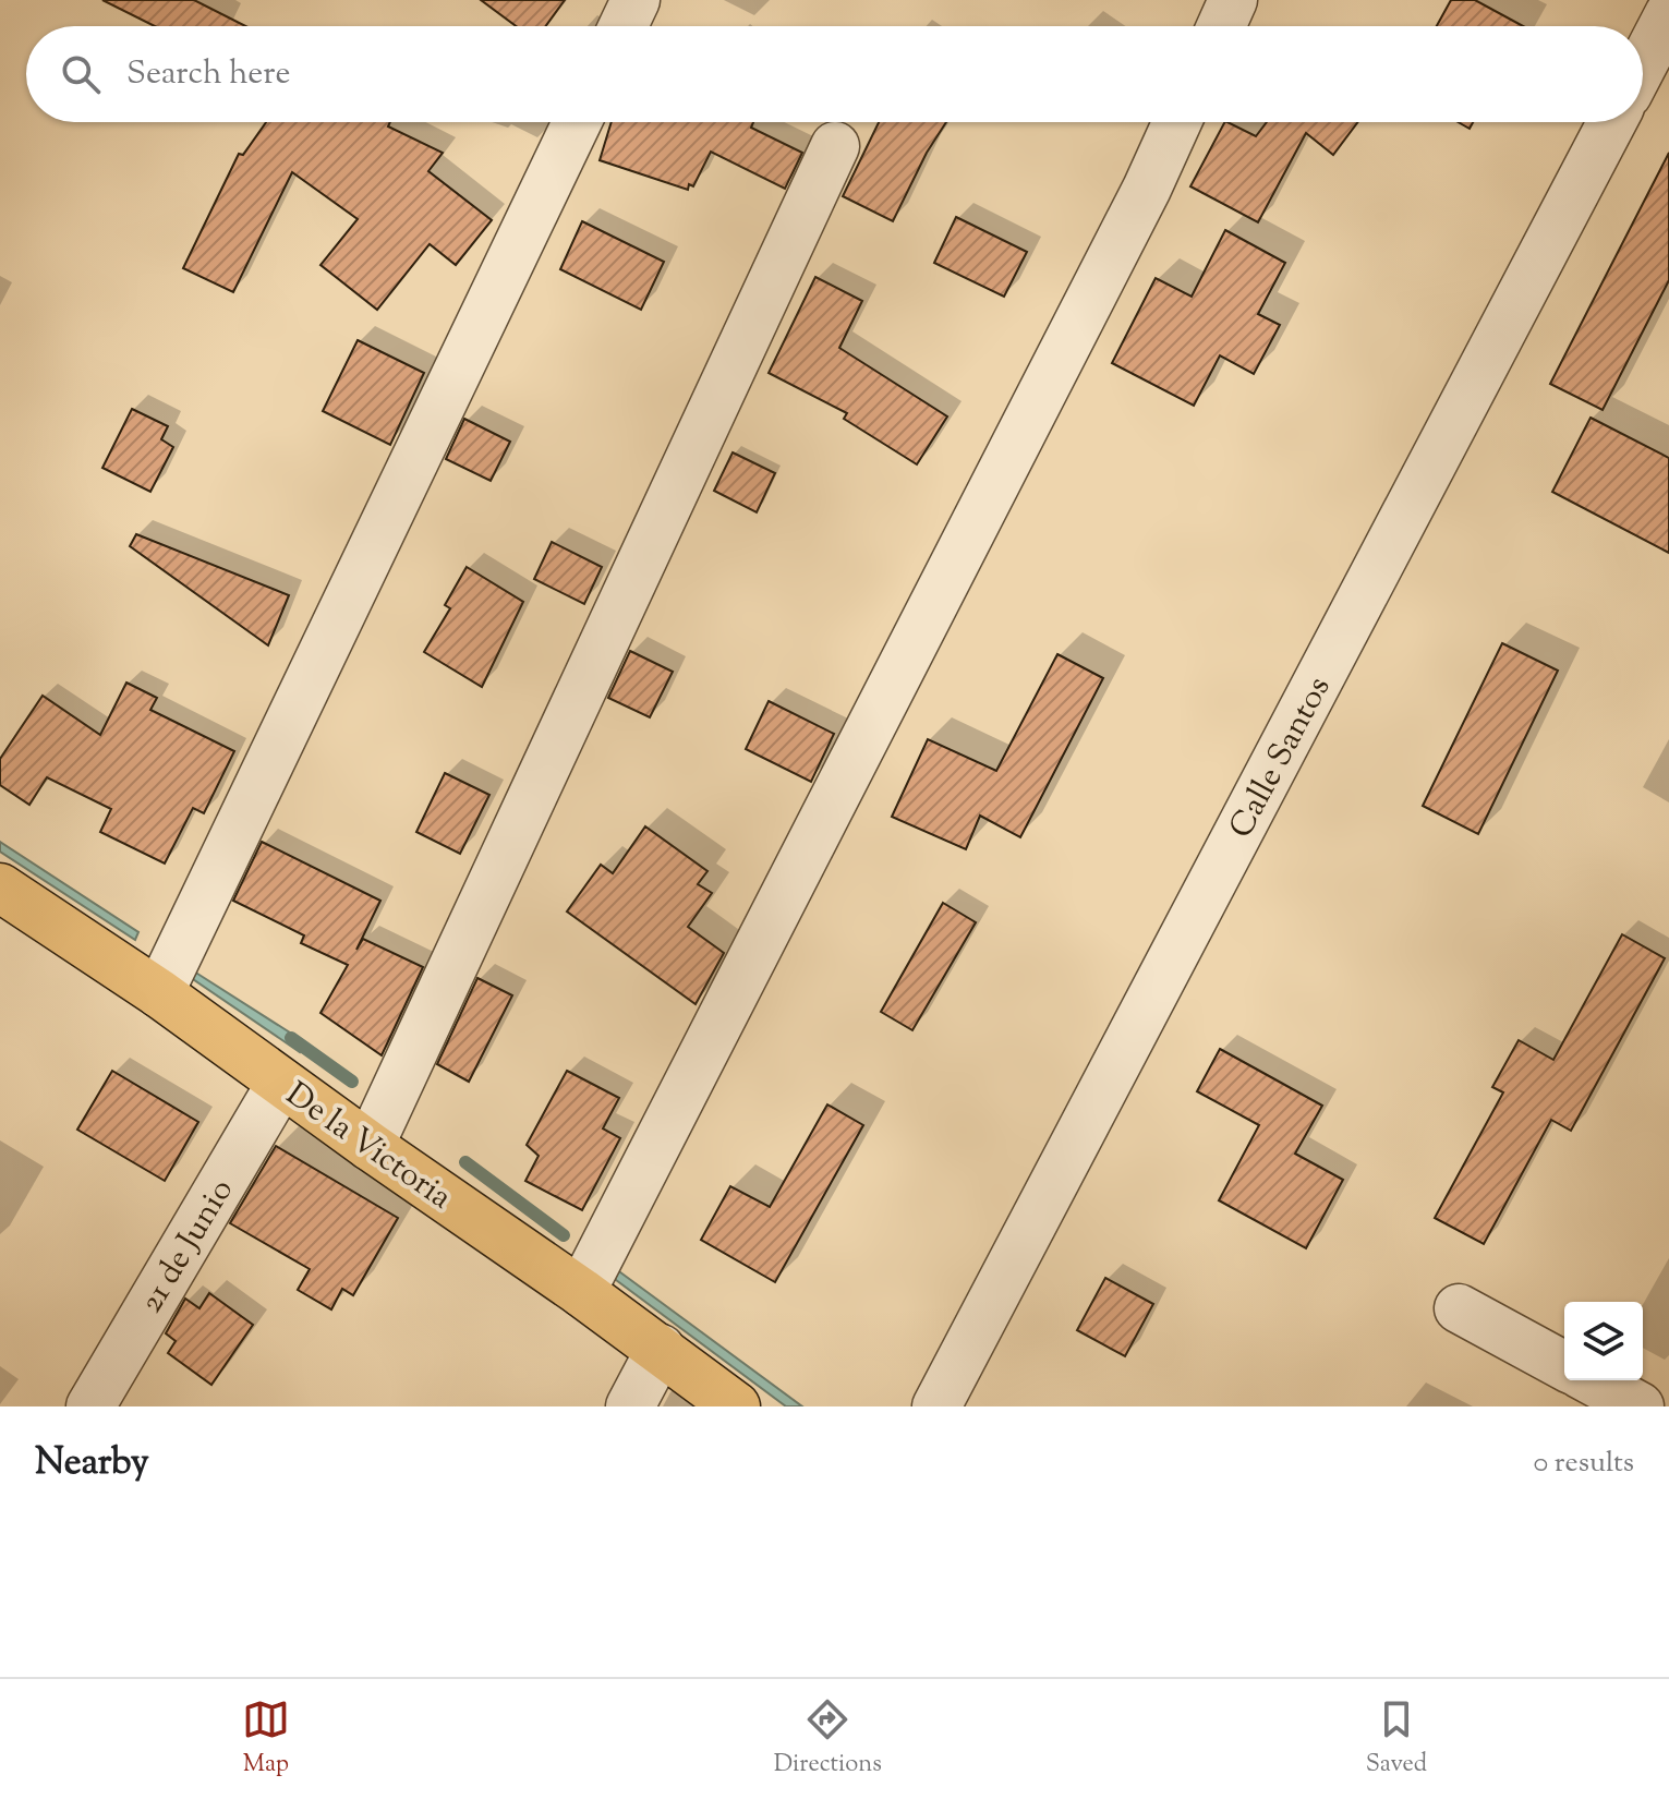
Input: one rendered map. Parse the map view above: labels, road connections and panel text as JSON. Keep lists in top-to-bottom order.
{
  "streets": {
    "main road": ["De la Victoria"],
    "street": ["Calle Santos", "21 de Junio"]
  },
  "crossings": [
    ["De la Victoria", "21 de Junio"]
  ],
  "page": {
    "search": "Search here",
    "heading": ["Nearby", "0 results"],
    "nav": ["Map", "Directions", "Saved"]
  }
}
